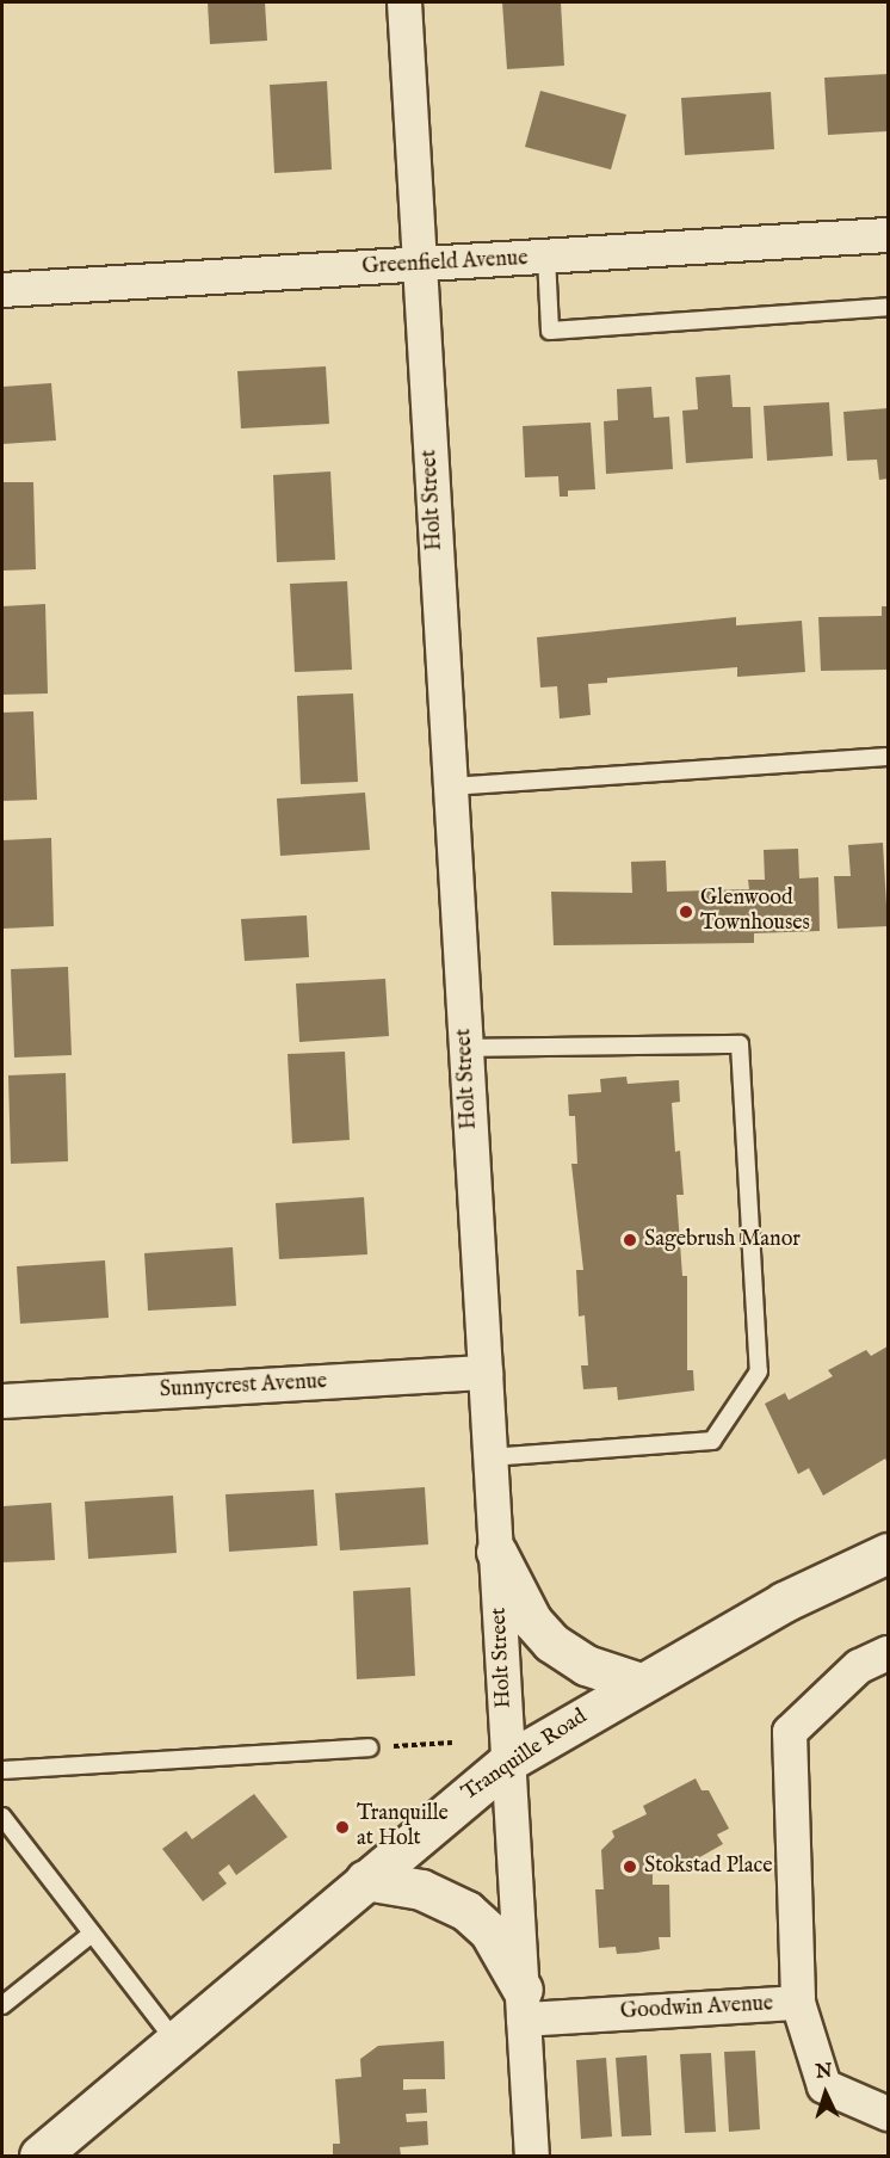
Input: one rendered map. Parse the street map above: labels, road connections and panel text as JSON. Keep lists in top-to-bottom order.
{
  "streets": {
    "main road": ["Tranquille Road"],
    "street": [
      "Greenfield Avenue",
      "Holt Street",
      "Sunnycrest Avenue",
      "Goodwin Avenue"
    ]
  },
  "crossings": [
    ["Greenfield Avenue", "Holt Street"],
    ["Holt Street", "Sunnycrest Avenue"],
    ["Holt Street", "Tranquille Road"],
    ["Holt Street", "Goodwin Avenue"]
  ],
  "places": [
    "Glenwood Townhouses",
    "Sagebrush Manor",
    "Tranquille at Holt",
    "Stokstad Place"
  ],
  "north": "top"
}
